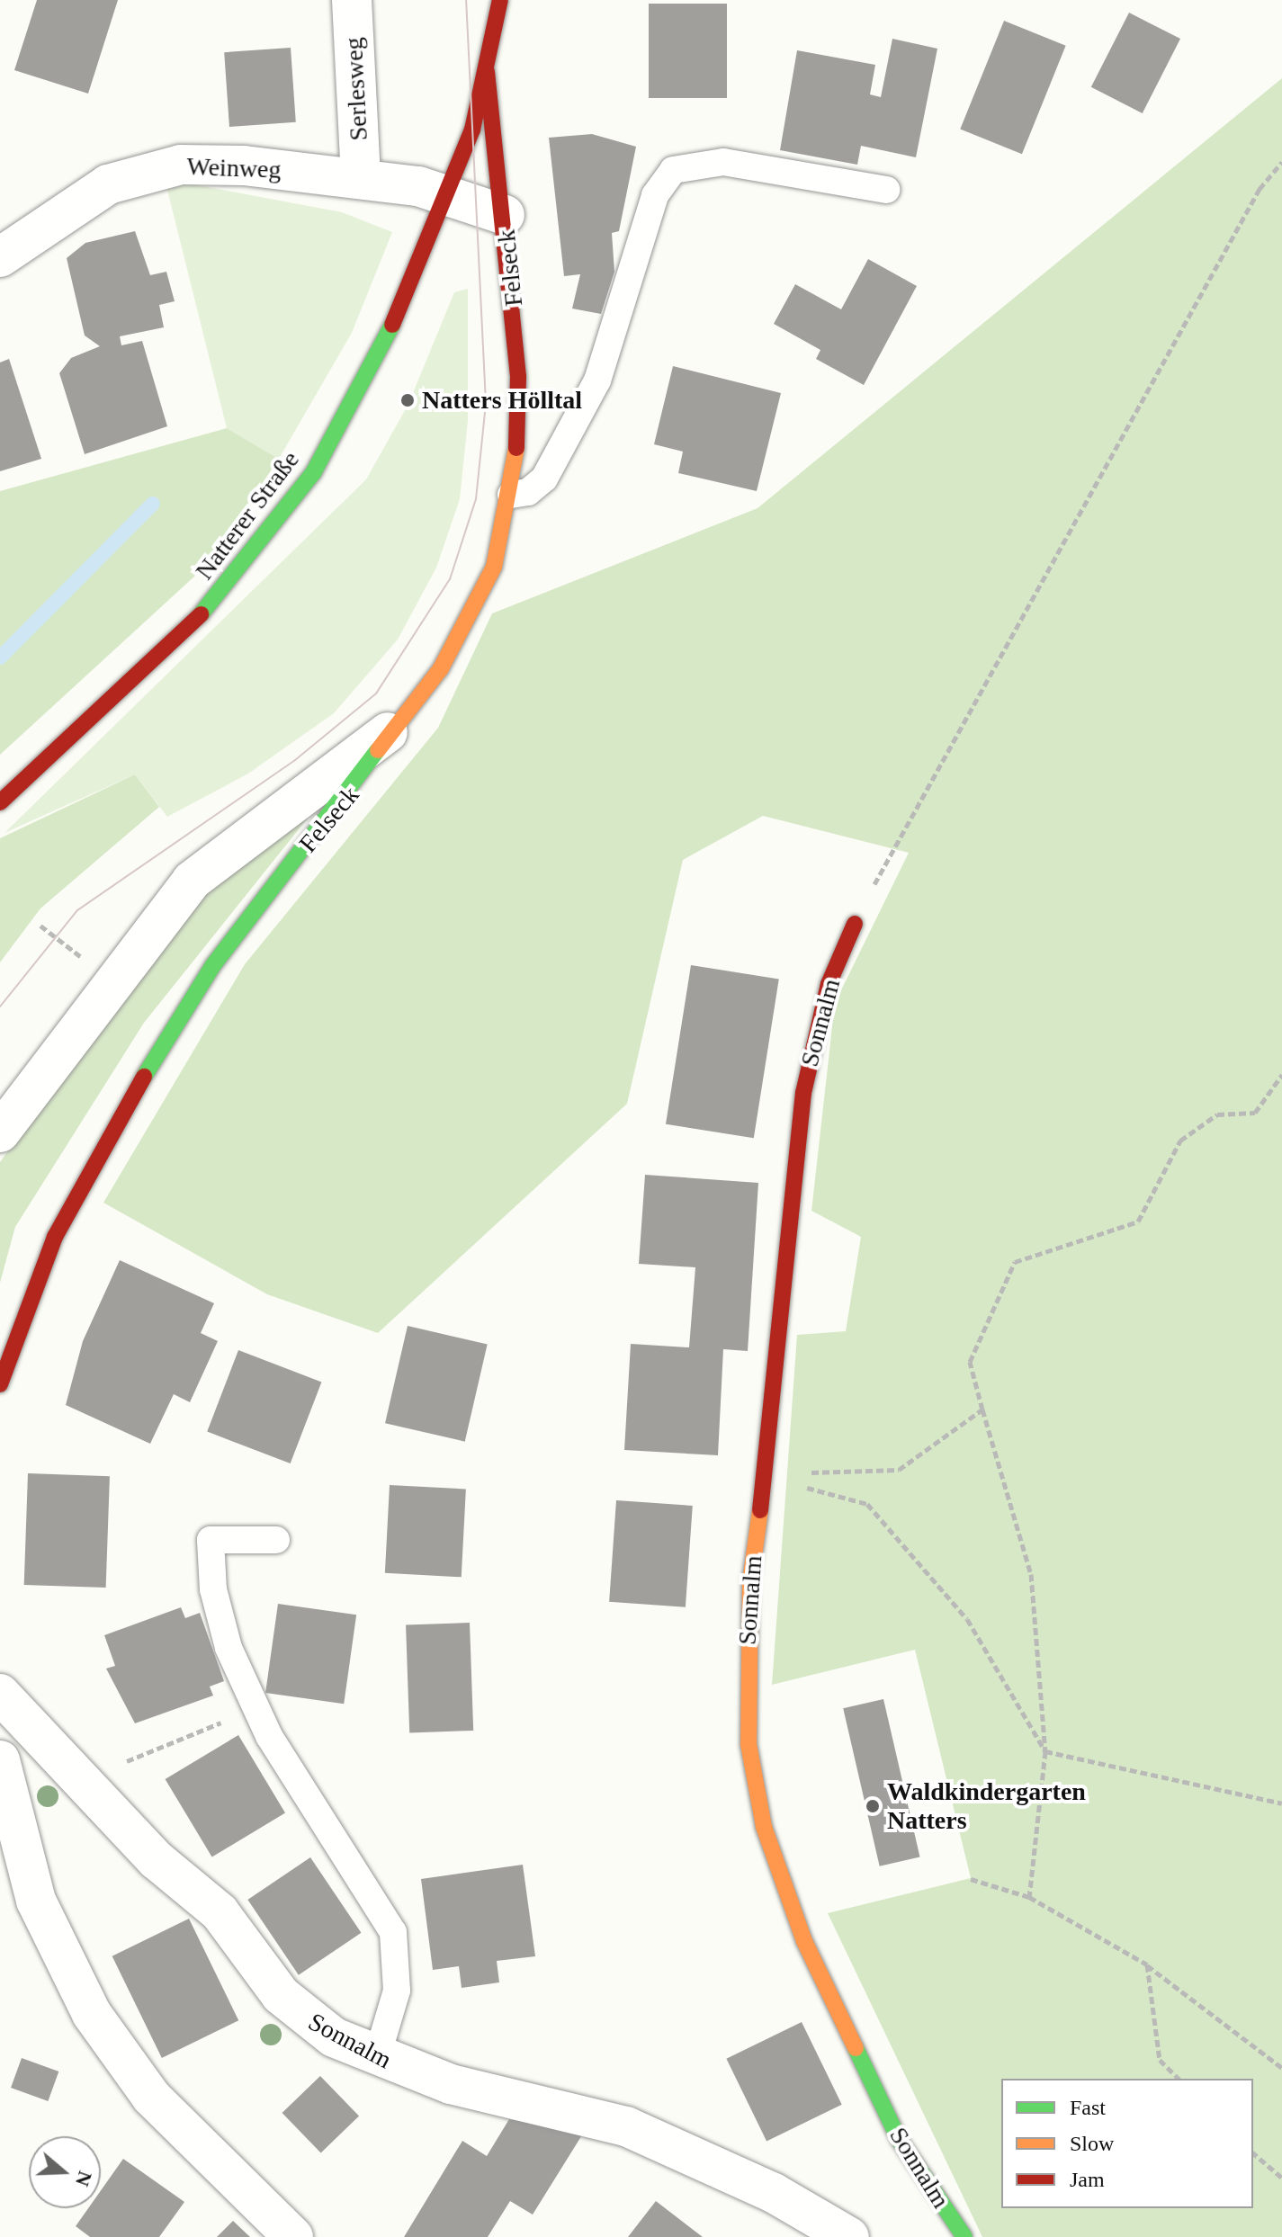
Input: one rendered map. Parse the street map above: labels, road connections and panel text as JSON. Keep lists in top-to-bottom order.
{
  "streets": {
    "street": [
      "Serlesweg",
      "Weinweg",
      "Felseck",
      "Natterer Straße",
      "Sonnalm"
    ]
  },
  "crossings": [
    ["Serlesweg", "Weinweg"],
    ["Weinweg", "Felseck"],
    ["Weinweg", "Natterer Straße"],
    ["Felseck", "Natterer Straße"]
  ],
  "places": ["Natters Hölltal", "Waldkindergarten Natters"],
  "legend": ["Fast", "Slow", "Jam"],
  "north": "right"
}
